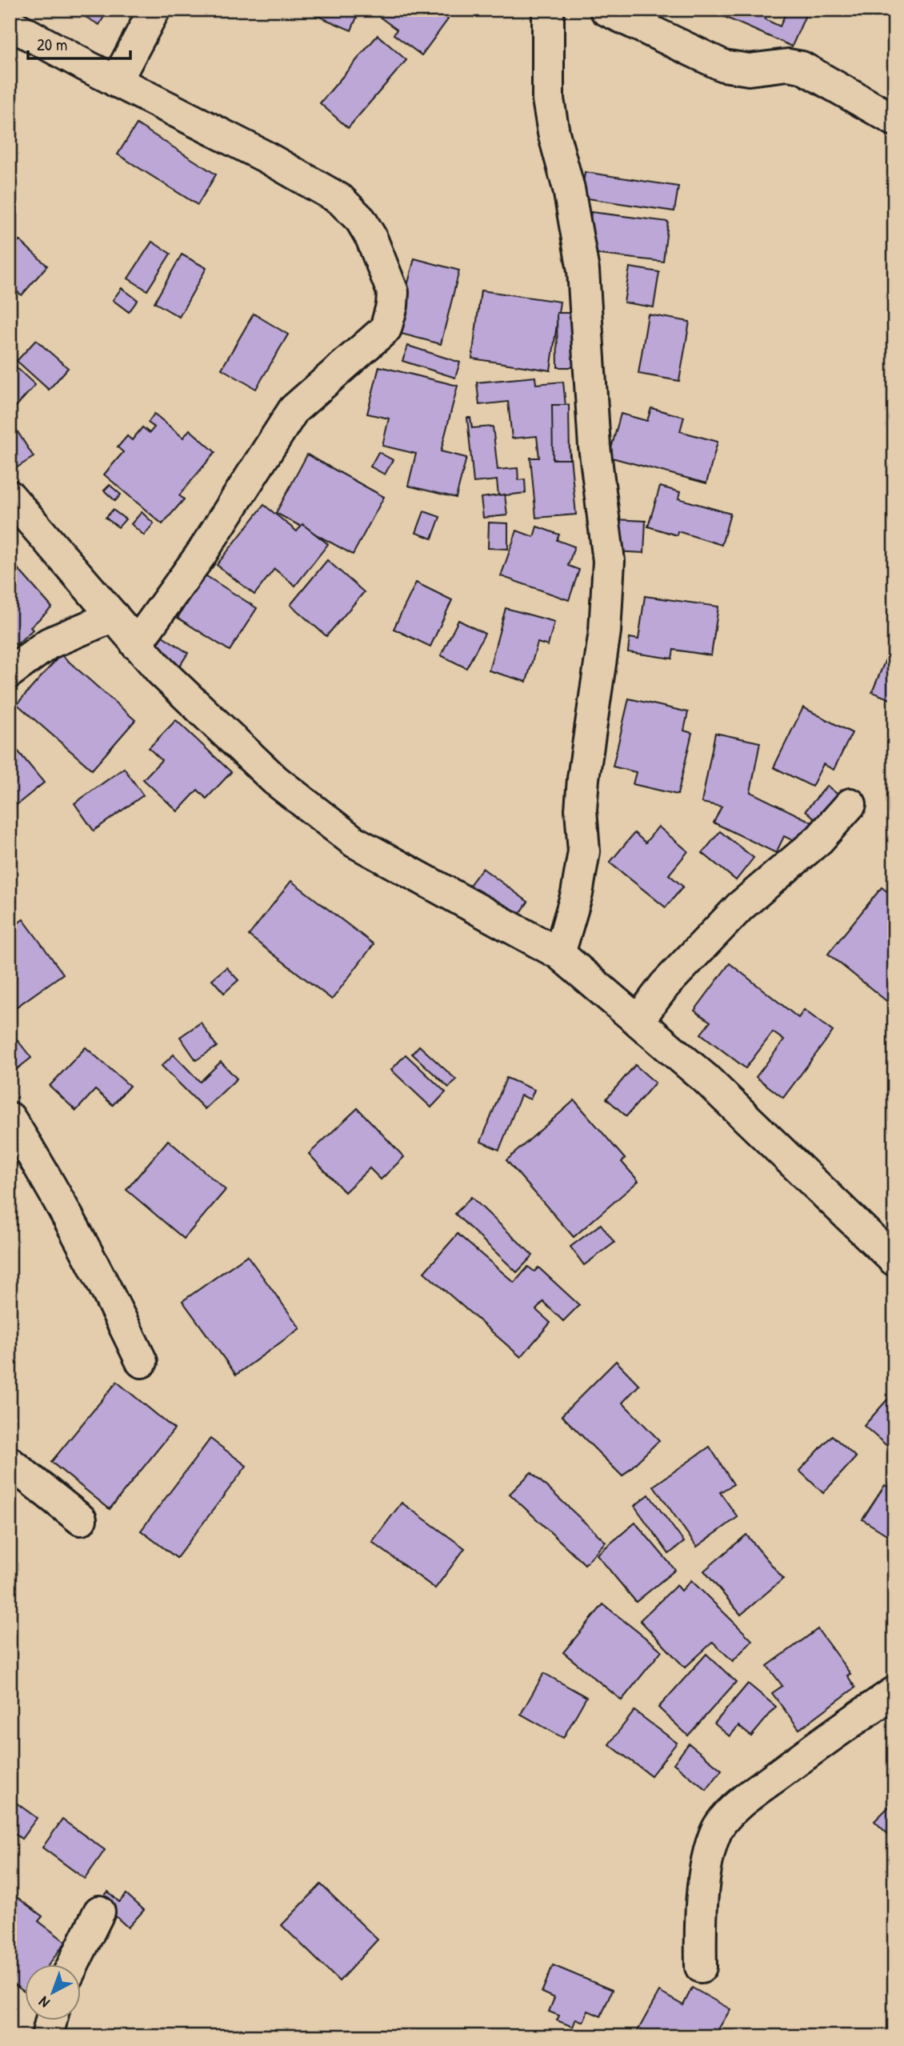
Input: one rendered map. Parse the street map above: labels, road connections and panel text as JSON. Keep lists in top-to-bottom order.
{
  "scale_bar": "20 m",
  "north": "bottom left"
}
